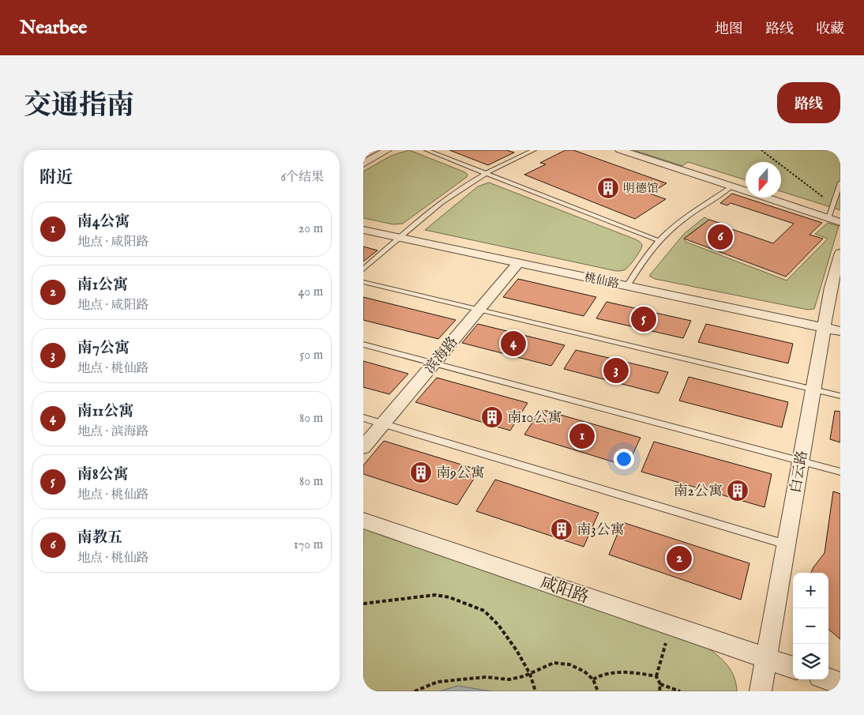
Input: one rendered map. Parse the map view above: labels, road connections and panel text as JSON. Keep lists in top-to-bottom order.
{
  "streets": {
    "street": [
      "桃仙路",
      "滨海路",
      "白云路",
      "咸阳路"
    ]
  },
  "crossings": [
    ["桃仙路", "滨海路"],
    ["桃仙路", "白云路"],
    ["白云路", "咸阳路"]
  ],
  "places": {
    "building": [
      "明德馆",
      "南10公寓",
      "南9公寓",
      "南2公寓",
      "南3公寓"
    ]
  },
  "north": "bottom",
  "page": {
    "header": "Nearbee",
    "nav": ["地图", "路线", "收藏"],
    "title": "交通指南",
    "buttons": "路线",
    "heading": ["附近", "6个结果"],
    "list": [
      {
        "mark": "1",
        "name": "南4公寓",
        "note": "地点 · 咸阳路",
        "value": "20 m"
      },
      {
        "mark": "2",
        "name": "南1公寓",
        "note": "地点 · 咸阳路",
        "value": "40 m"
      },
      {
        "mark": "3",
        "name": "南7公寓",
        "note": "地点 · 桃仙路",
        "value": "50 m"
      },
      {
        "mark": "4",
        "name": "南11公寓",
        "note": "地点 · 滨海路",
        "value": "80 m"
      },
      {
        "mark": "5",
        "name": "南8公寓",
        "note": "地点 · 桃仙路",
        "value": "80 m"
      },
      {
        "mark": "6",
        "name": "南教五",
        "note": "地点 · 桃仙路",
        "value": "170 m"
      }
    ],
    "pins": [
      "6",
      "5",
      "4",
      "3",
      "1",
      "2"
    ],
    "map_buttons": ["+", "−"]
  }
}
